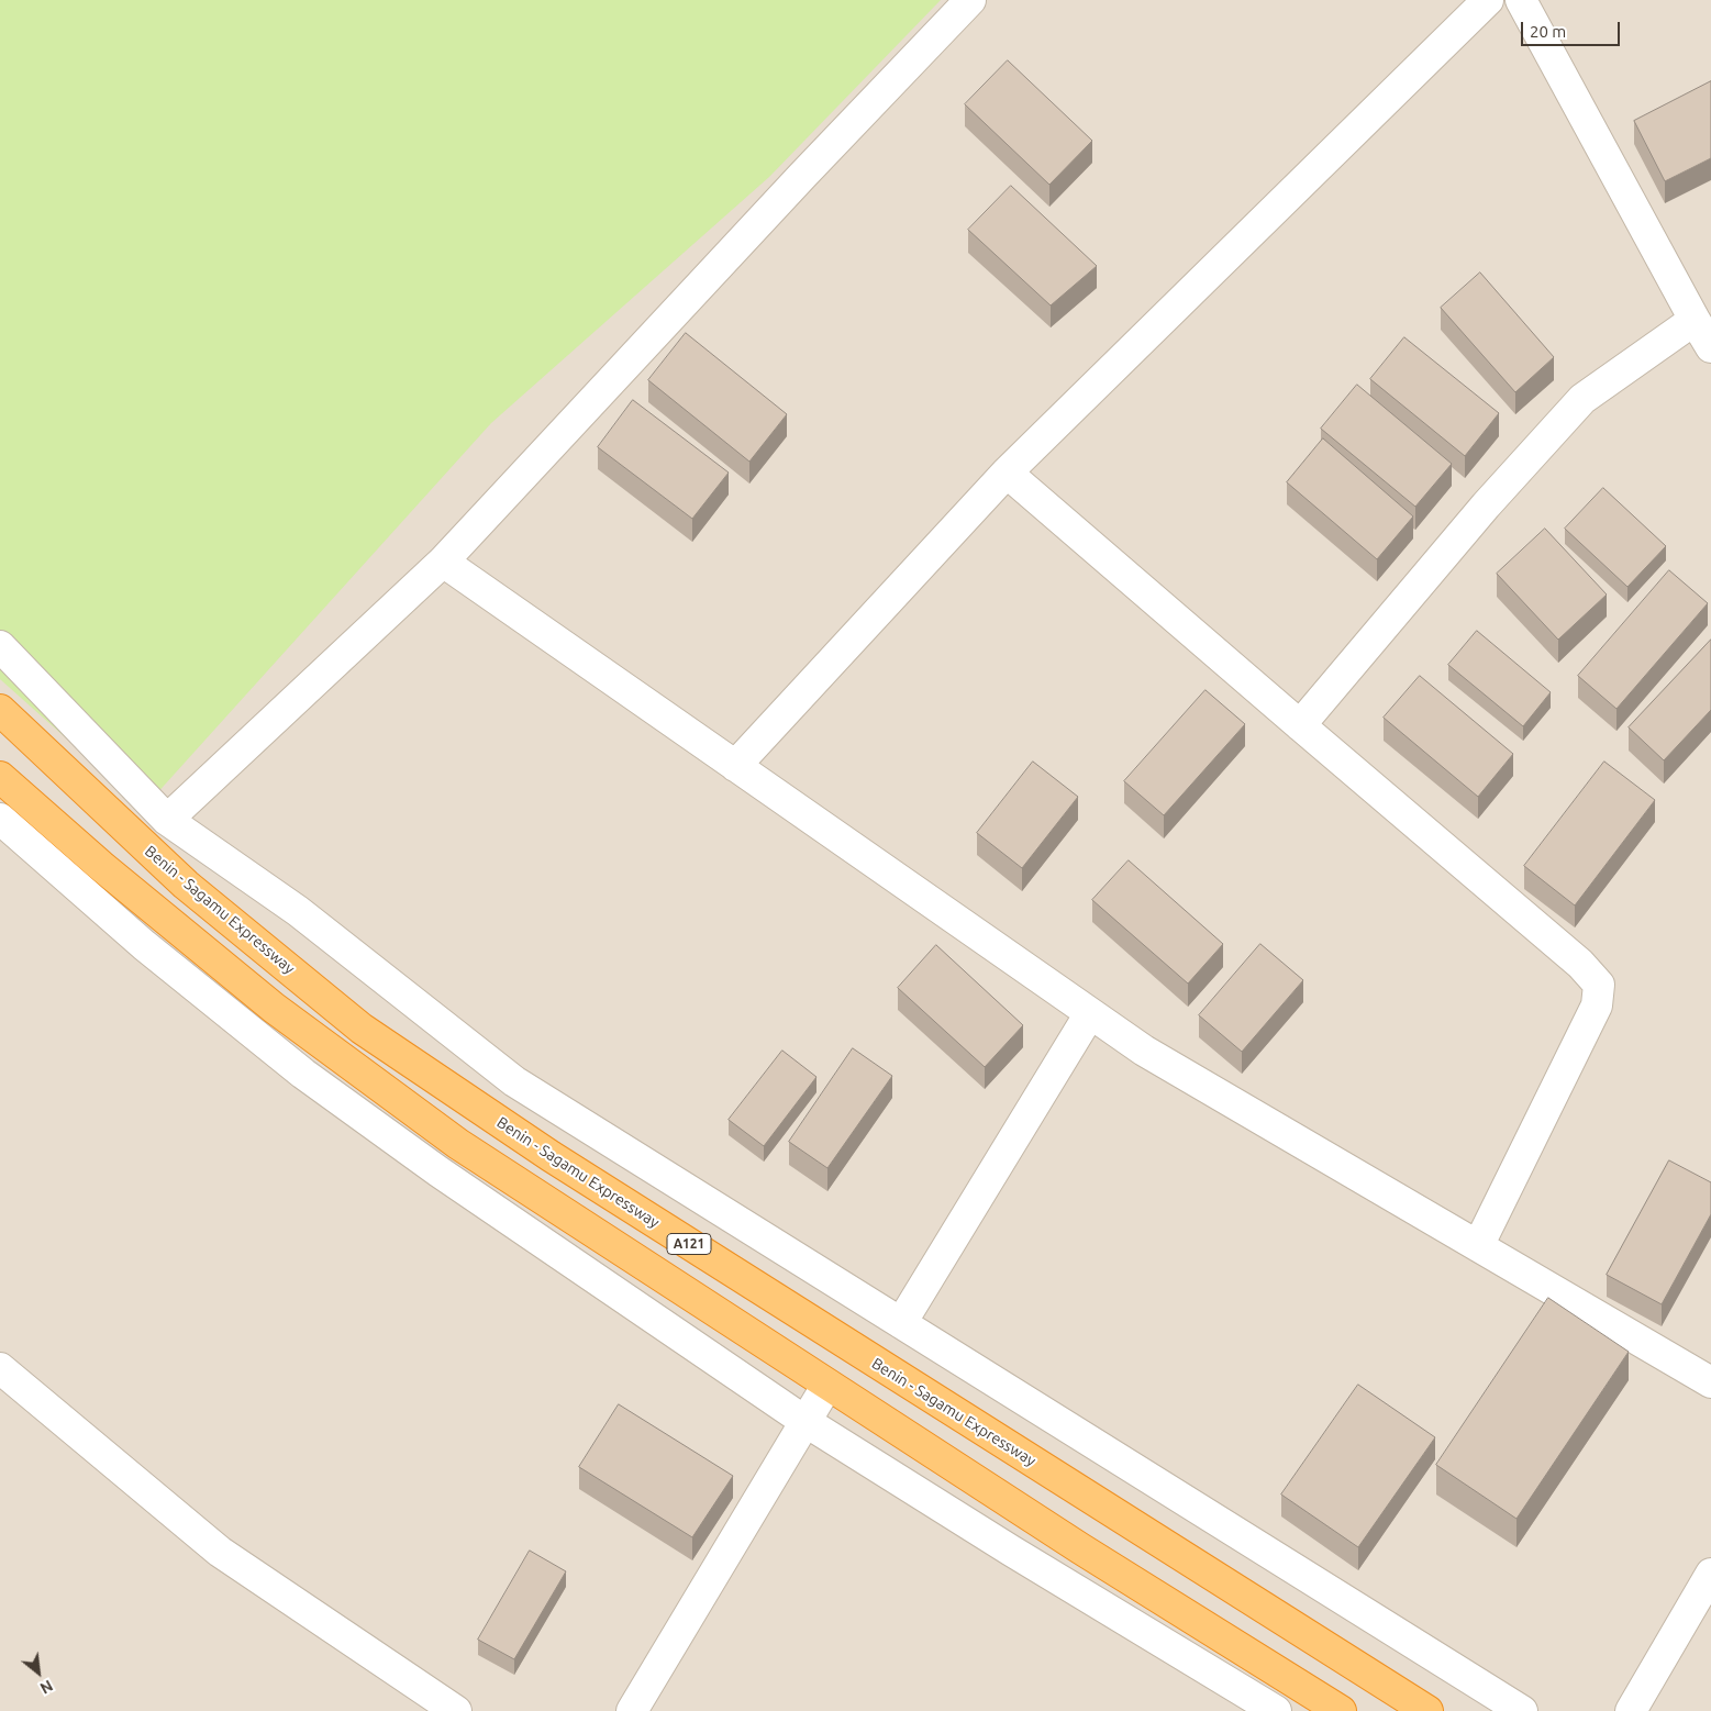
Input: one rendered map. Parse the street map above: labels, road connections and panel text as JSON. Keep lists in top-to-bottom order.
{
  "streets": {
    "highway": ["Benin - Sagamu Expressway", "A121"]
  },
  "scale_bar": "20 m",
  "north": "bottom right"
}
